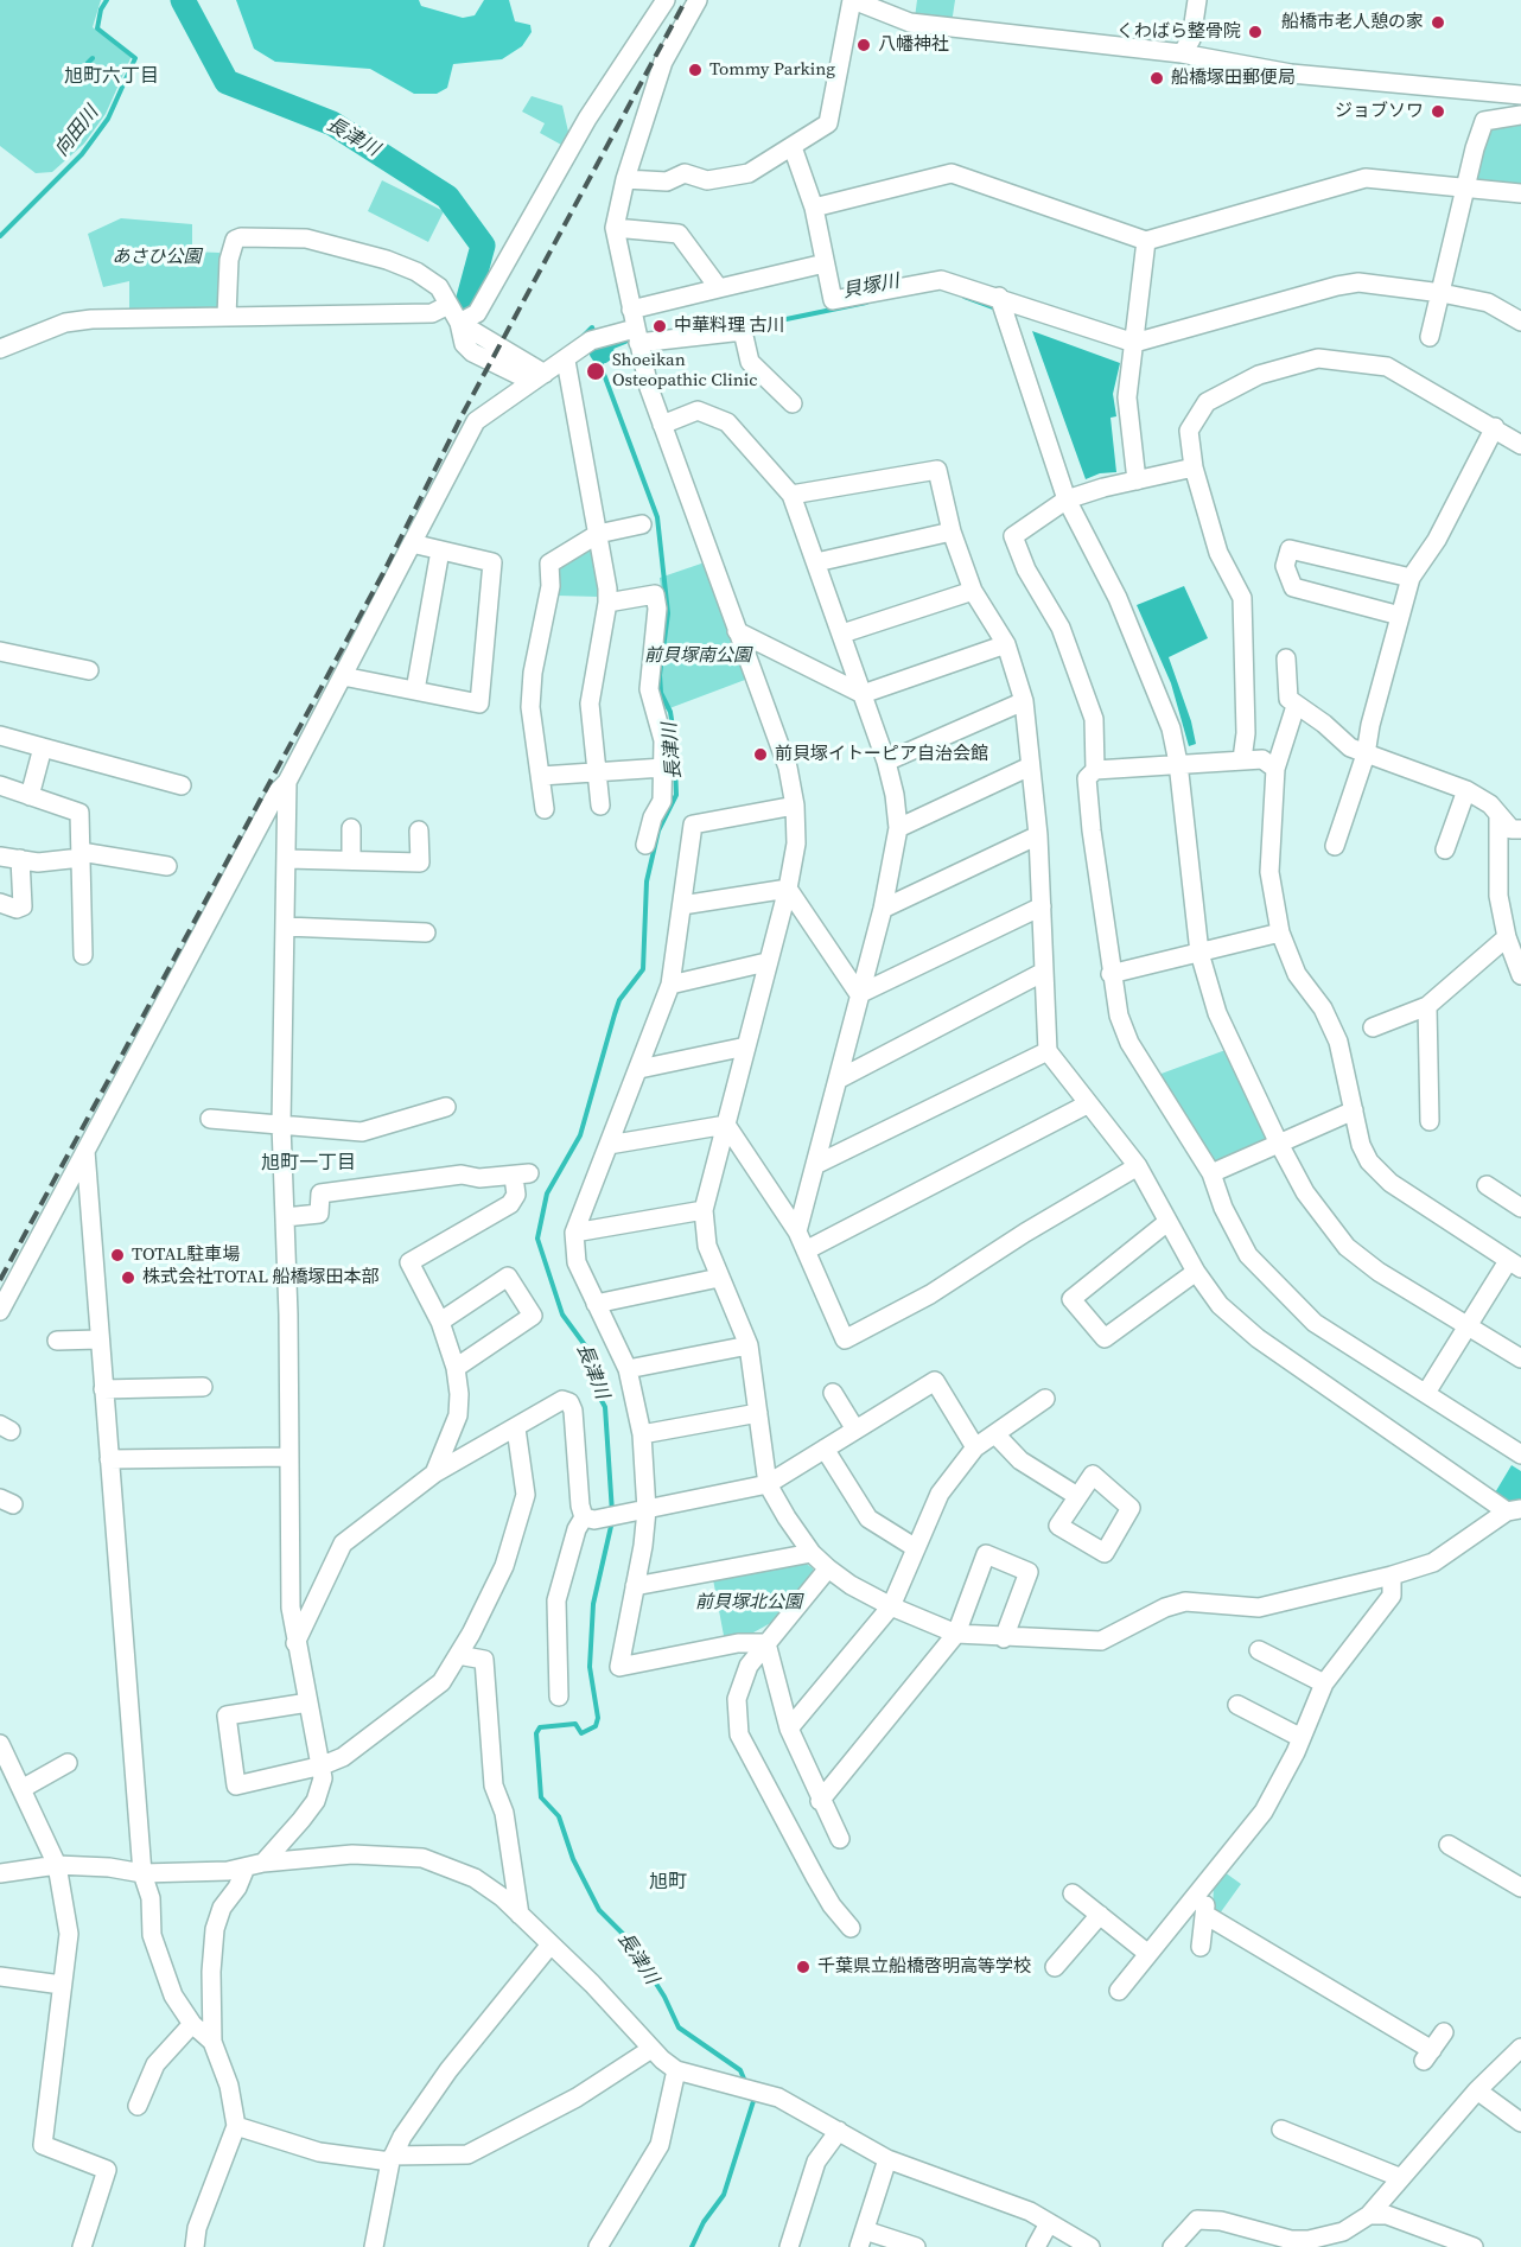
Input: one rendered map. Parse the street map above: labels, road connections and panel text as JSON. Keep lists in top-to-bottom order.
{
  "districts": ["旭町六丁目", "旭町一丁目", "旭町"],
  "water": ["向田川", "長津川", "貝塚川"],
  "parks": ["あさひ公園", "前貝塚南公園", "前貝塚北公園"],
  "places": [
    "船橋市老人憩の家",
    "くわばら整骨院",
    "八幡神社",
    "Tommy Parking",
    "船橋塚田郵便局",
    "ジョブソワ",
    "中華料理 古川",
    "Shoeikan Osteopathic Clinic",
    "前貝塚イトーピア自治会館",
    "TOTAL駐車場",
    "株式会社TOTAL 船橋塚田本部",
    "千葉県立船橋啓明高等学校"
  ]
}
